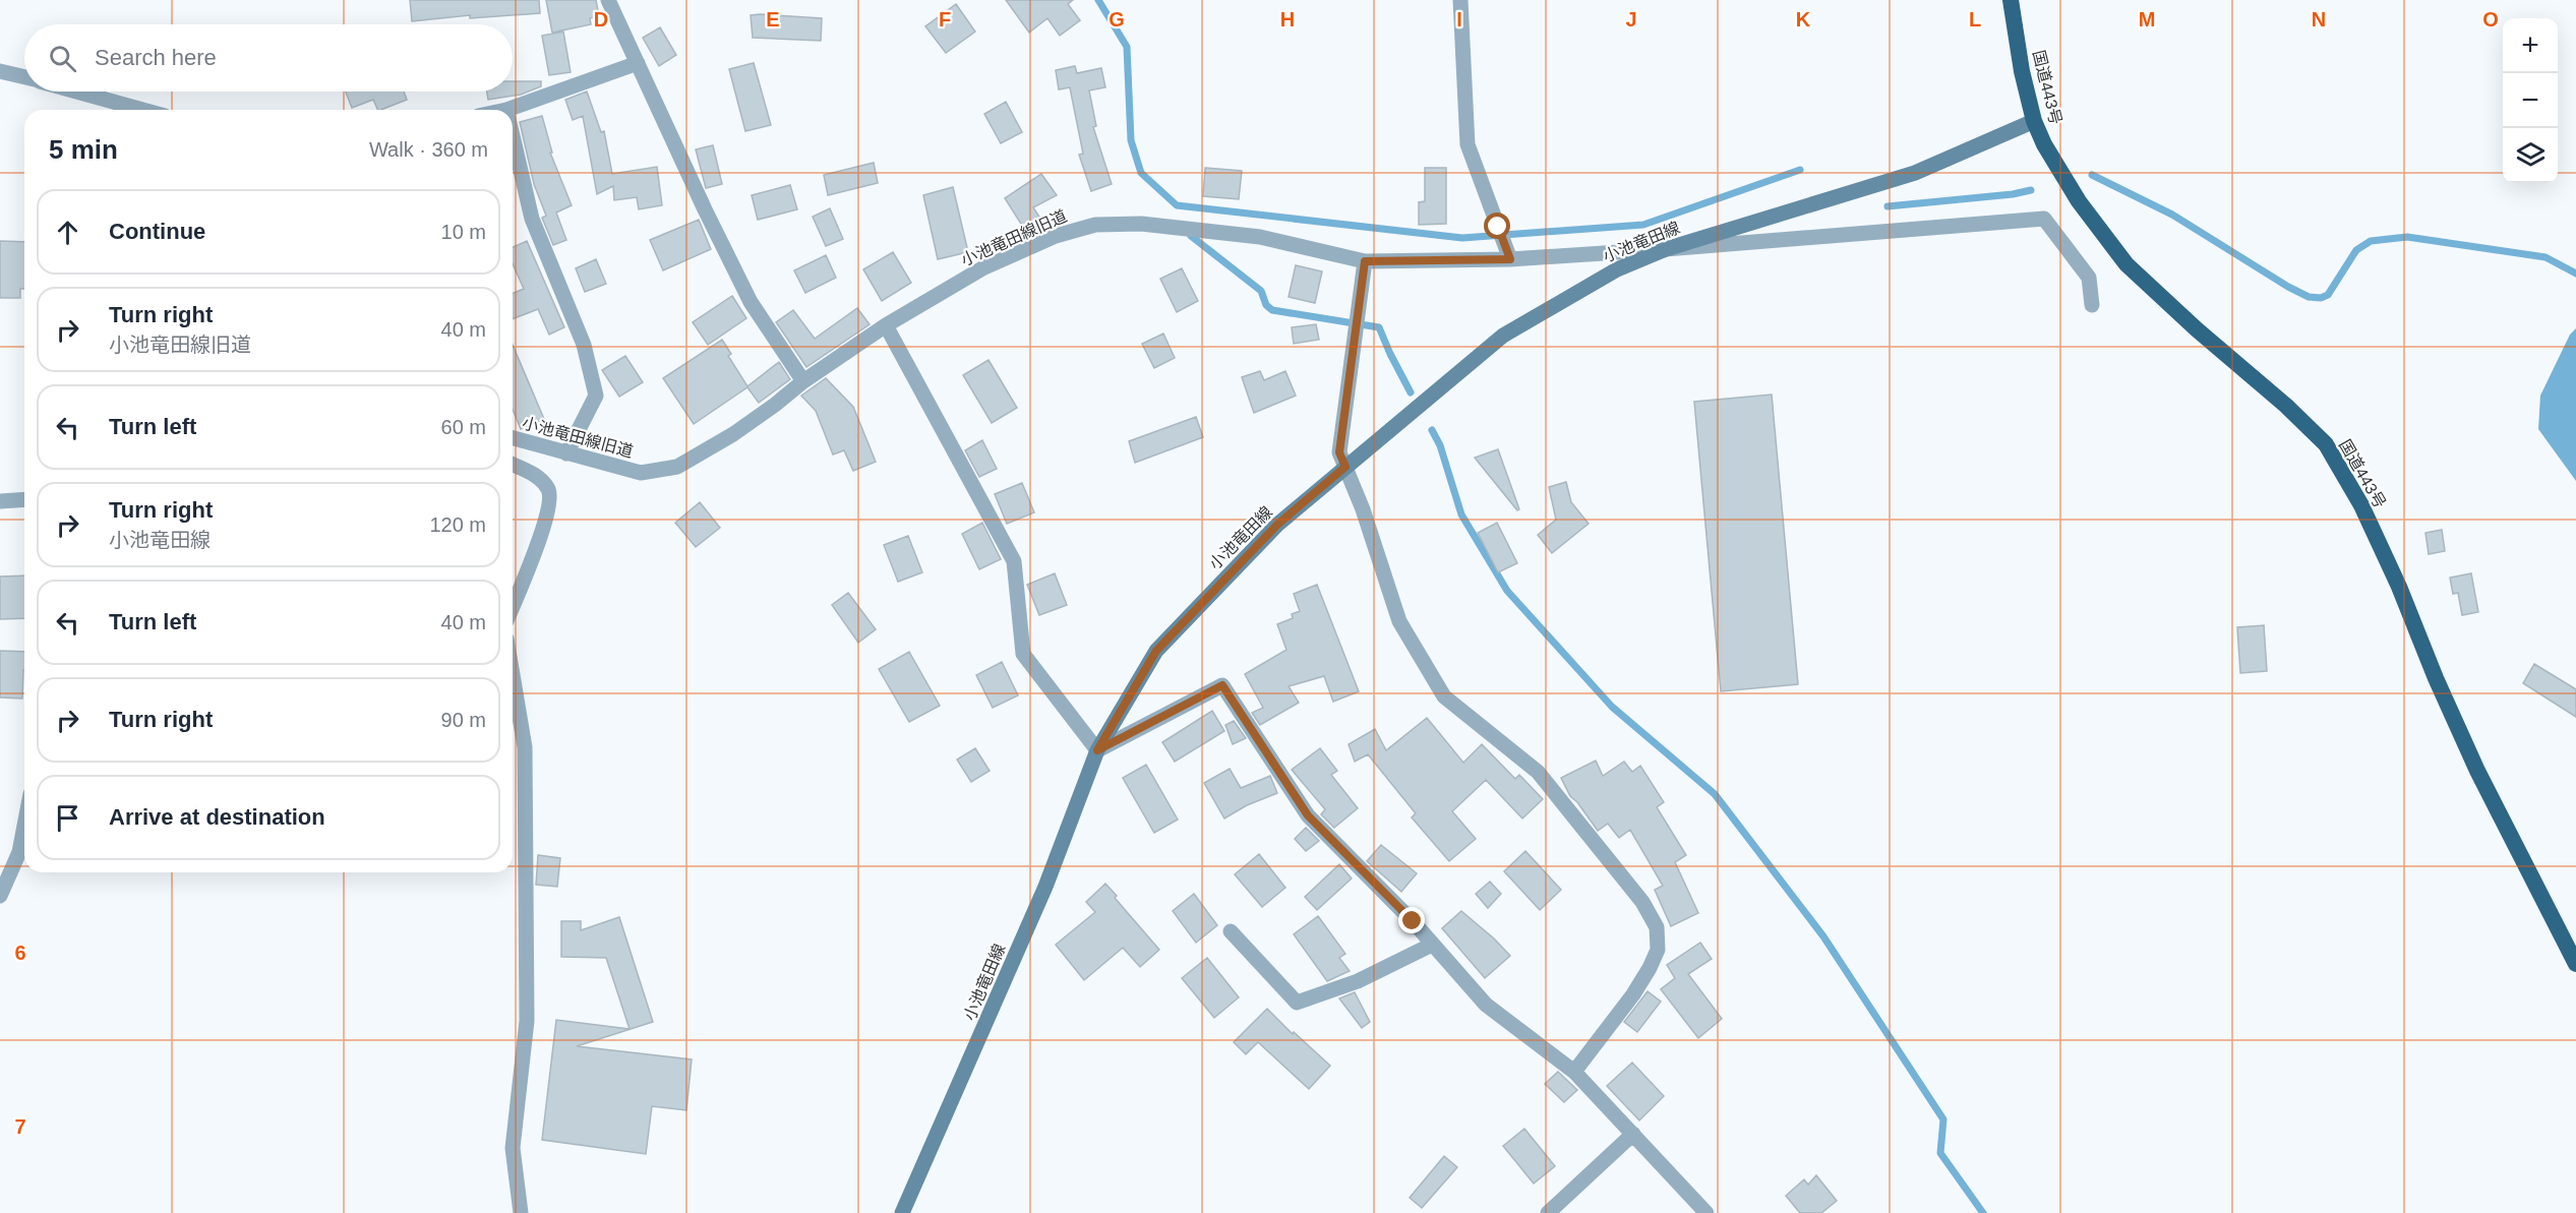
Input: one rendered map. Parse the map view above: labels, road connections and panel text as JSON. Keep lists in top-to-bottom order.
{
  "streets": {
    "highway": ["国道443号"],
    "main road": ["小池竜田線"],
    "street": ["小池竜田線旧道"]
  },
  "crossings": [
    ["国道443号", "小池竜田線"],
    ["小池竜田線旧道", "小池竜田線"]
  ],
  "page": {
    "map_buttons": ["+", "−"],
    "search": "Search here",
    "heading": ["5 min", "Walk · 360 m"],
    "list": [
      ["Continue", "10 m"],
      ["Turn right", "小池竜田線旧道", "40 m"],
      ["Turn left", "60 m"],
      ["Turn right", "小池竜田線", "120 m"],
      ["Turn left", "40 m"],
      ["Turn right", "90 m"],
      "Arrive at destination"
    ]
  },
  "grid": {
    "columns": [
      "D",
      "E",
      "F",
      "G",
      "H",
      "I",
      "J",
      "K",
      "L",
      "M",
      "N",
      "O"
    ],
    "rows": ["6", "7"]
  }
}
